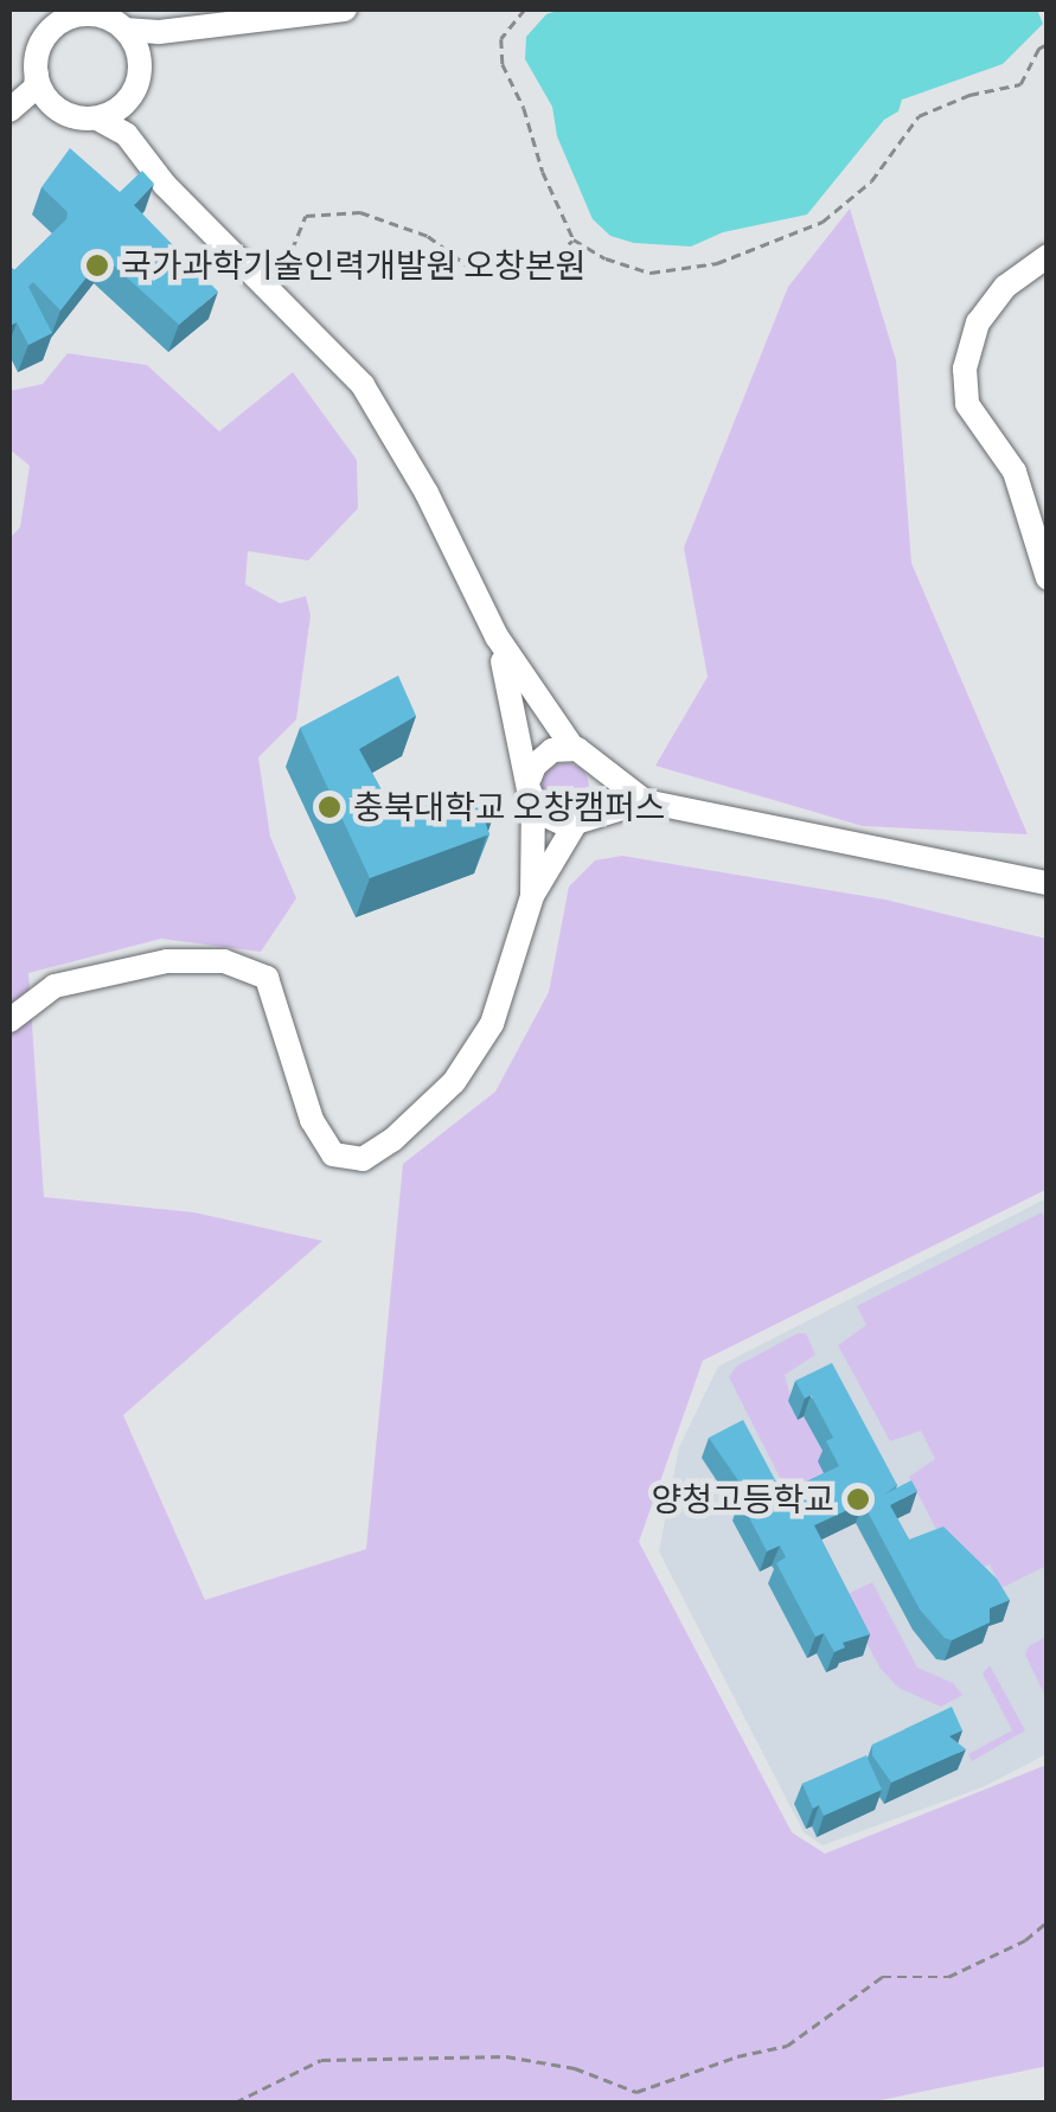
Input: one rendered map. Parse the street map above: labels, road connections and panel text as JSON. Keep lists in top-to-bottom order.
{
  "places": ["국가과학기술인력개발원 오창본원", "충북대학교 오창캠퍼스", "양청고등학교"]
}
